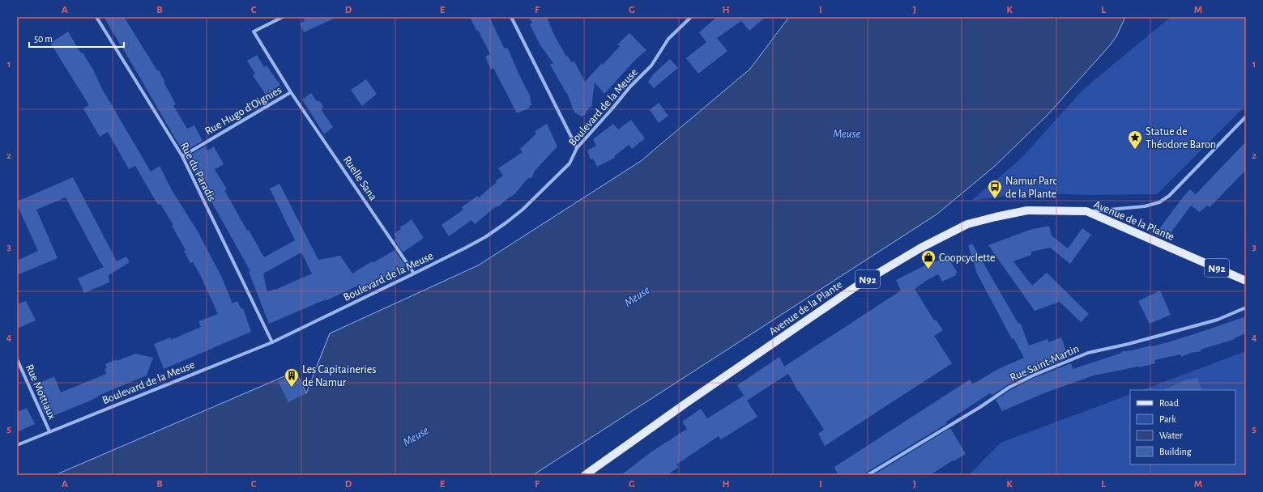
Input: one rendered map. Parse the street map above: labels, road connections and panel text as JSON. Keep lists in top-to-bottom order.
{
  "streets": {
    "main road": ["Avenue de la Plante", "N92"],
    "street": [
      "Boulevard de la Meuse",
      "Rue Hugo d'Oignies",
      "Rue du Paradis",
      "Ruelle Sana",
      "Rue Saint-Martin",
      "Rue Mottiaux"
    ]
  },
  "crossings": [
    ["Boulevard de la Meuse", "Rue du Paradis"],
    ["Boulevard de la Meuse", "Ruelle Sana"],
    ["Boulevard de la Meuse", "Rue Mottiaux"],
    ["Rue Hugo d'Oignies", "Rue du Paradis"],
    ["Rue Hugo d'Oignies", "Ruelle Sana"]
  ],
  "water": ["Meuse"],
  "places": {
    "place": ["Statue de Théodore Baron"],
    "bus stop": ["Namur Parc de la Plante"],
    "shop": ["Coopcyclette"],
    "building": ["Les Capitaineries de Namur"]
  },
  "legend": [
    "Road",
    "Park",
    "Water",
    "Building"
  ],
  "scale_bar": "50 m",
  "grid": {
    "columns": [
      "A",
      "B",
      "C",
      "D",
      "E",
      "F",
      "G",
      "H",
      "I",
      "J",
      "K",
      "L",
      "M"
    ],
    "rows": [
      "1",
      "2",
      "3",
      "4",
      "5"
    ]
  }
}
